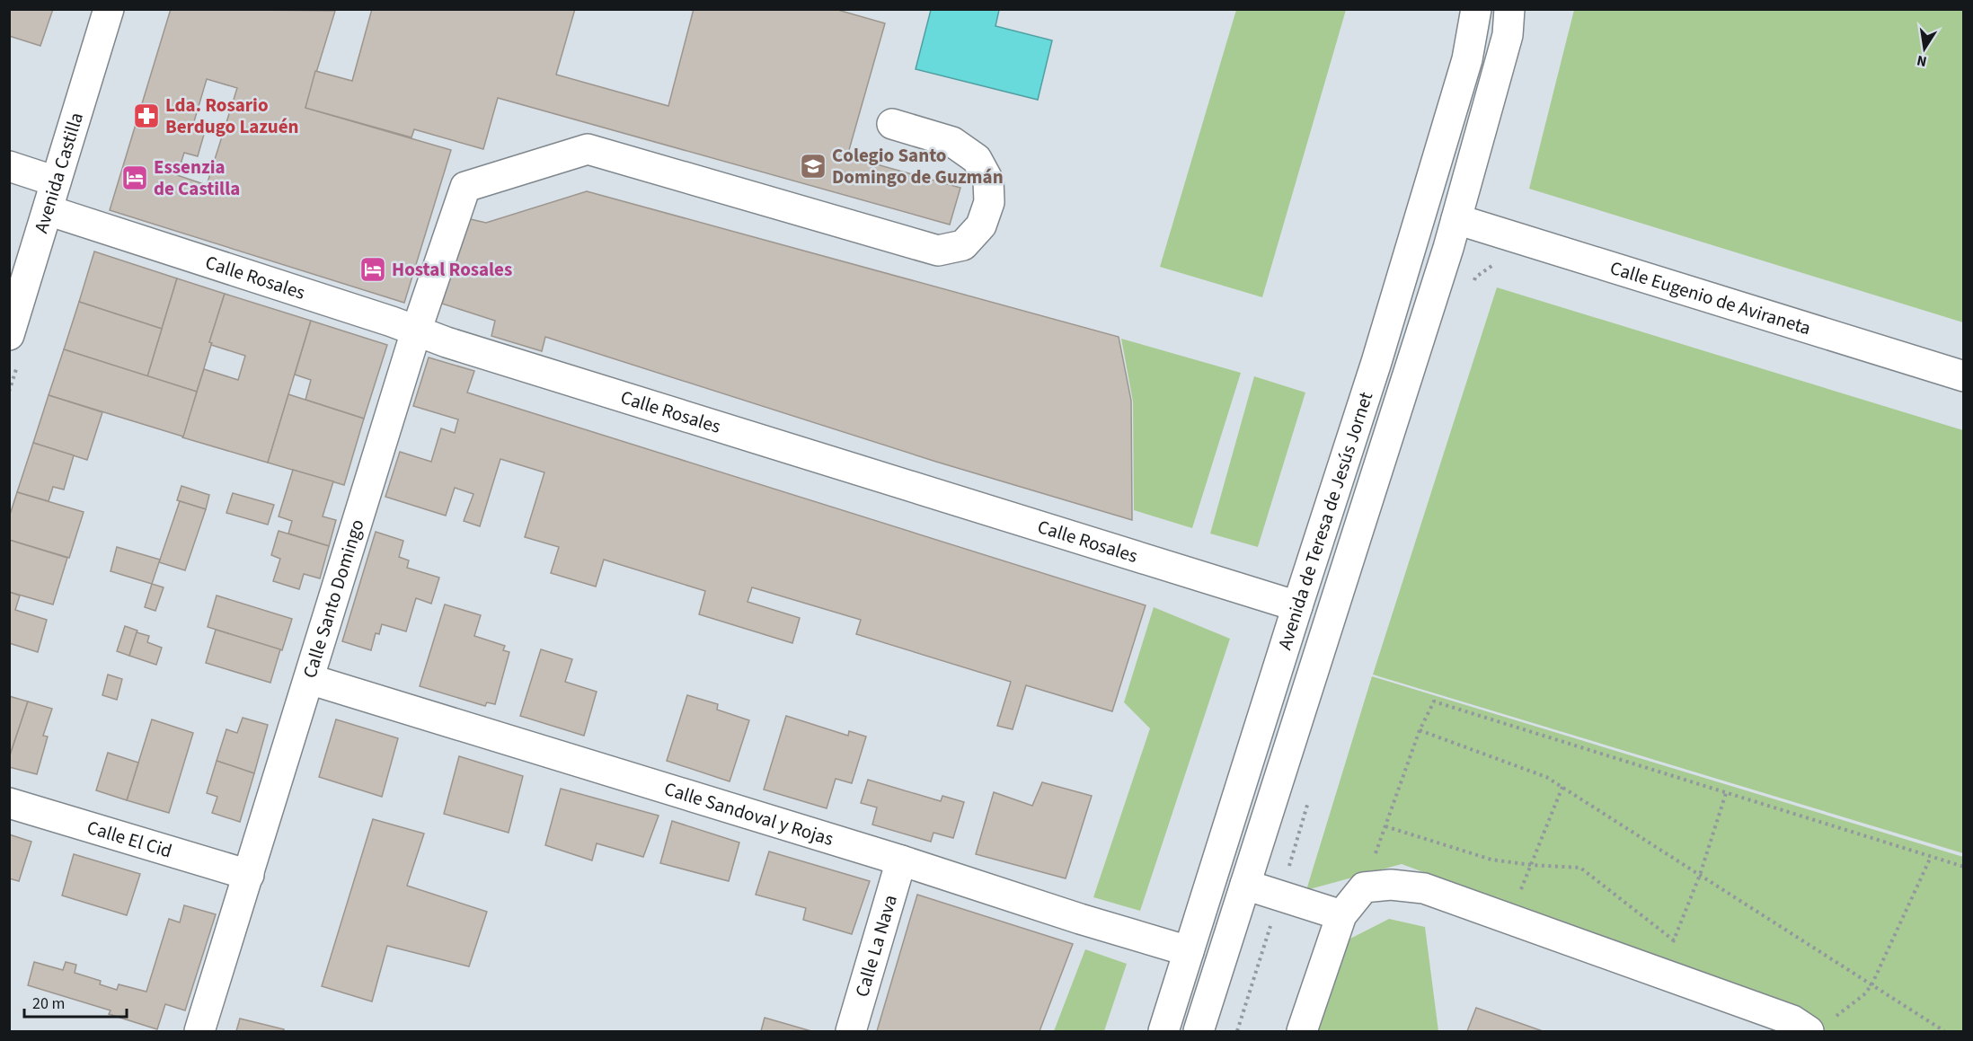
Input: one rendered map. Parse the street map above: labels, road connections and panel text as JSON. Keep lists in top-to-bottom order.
{
  "streets": {
    "street": [
      "Avenida Castilla",
      "Calle Rosales",
      "Calle Eugenio de Aviraneta",
      "Avenida de Teresa de Jesús Jornet",
      "Calle Santo Domingo",
      "Calle Sandoval y Rojas",
      "Calle El Cid",
      "Calle La Nava"
    ]
  },
  "crossings": [
    ["Avenida Castilla", "Calle Rosales"],
    ["Calle Rosales", "Avenida de Teresa de Jesús Jornet"],
    ["Calle Rosales", "Calle Santo Domingo"],
    ["Calle Eugenio de Aviraneta", "Avenida de Teresa de Jesús Jornet"],
    ["Avenida de Teresa de Jesús Jornet", "Calle Sandoval y Rojas"],
    ["Calle Santo Domingo", "Calle Sandoval y Rojas"],
    ["Calle Santo Domingo", "Calle El Cid"],
    ["Calle Sandoval y Rojas", "Calle La Nava"]
  ],
  "places": {
    "pharmacy": ["Lda. Rosario Berdugo Lazuén"],
    "school or university": ["Colegio Santo Domingo de Guzmán"],
    "hotel": ["Essenzia de Castilla", "Hostal Rosales"]
  },
  "scale_bar": "20 m",
  "north": "bottom"
}
